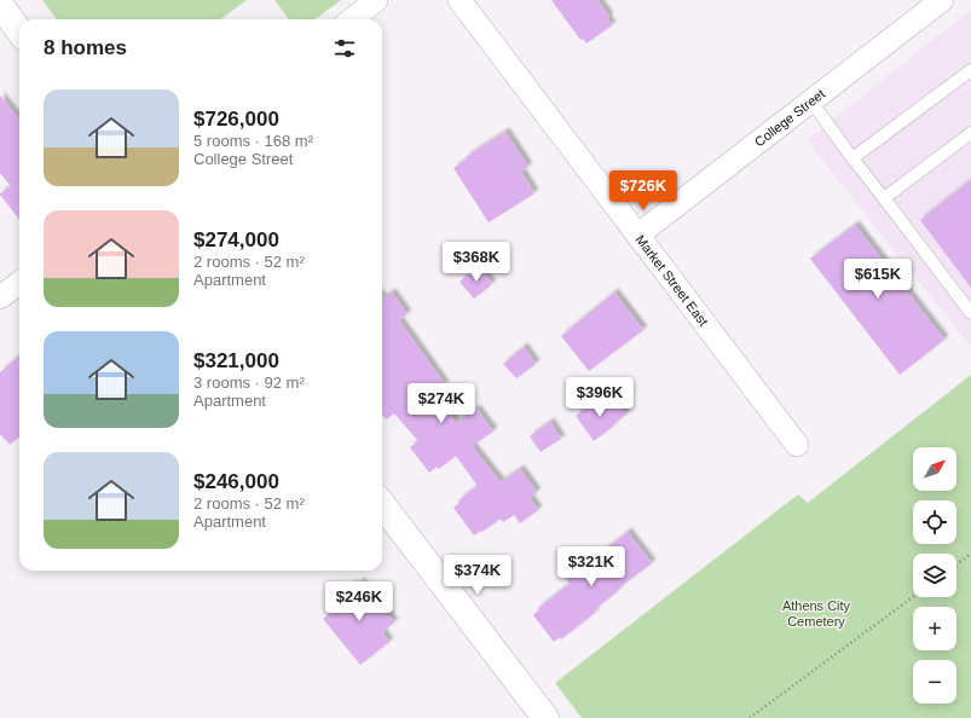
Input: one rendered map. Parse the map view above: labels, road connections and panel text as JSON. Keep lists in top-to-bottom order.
{
  "streets": {
    "street": ["College Street", "Market Street East"]
  },
  "crossings": [
    ["College Street", "Market Street East"]
  ],
  "parks": ["Athens City Cemetery"],
  "north": "top right",
  "page": {
    "heading": "8 homes",
    "list": [
      {
        "name": "$726,000",
        "note": "5 rooms · 168 m² · College Street"
      },
      {
        "name": "$274,000",
        "note": "2 rooms · 52 m² · Apartment"
      },
      {
        "name": "$321,000",
        "note": "3 rooms · 92 m² · Apartment"
      },
      {
        "name": "$246,000",
        "note": "2 rooms · 52 m² · Apartment"
      }
    ],
    "price": [
      "$726K",
      "$368K",
      "$615K",
      "$396K",
      "$274K",
      "$321K",
      "$374K",
      "$246K"
    ],
    "map_buttons": ["+", "−"]
  }
}
